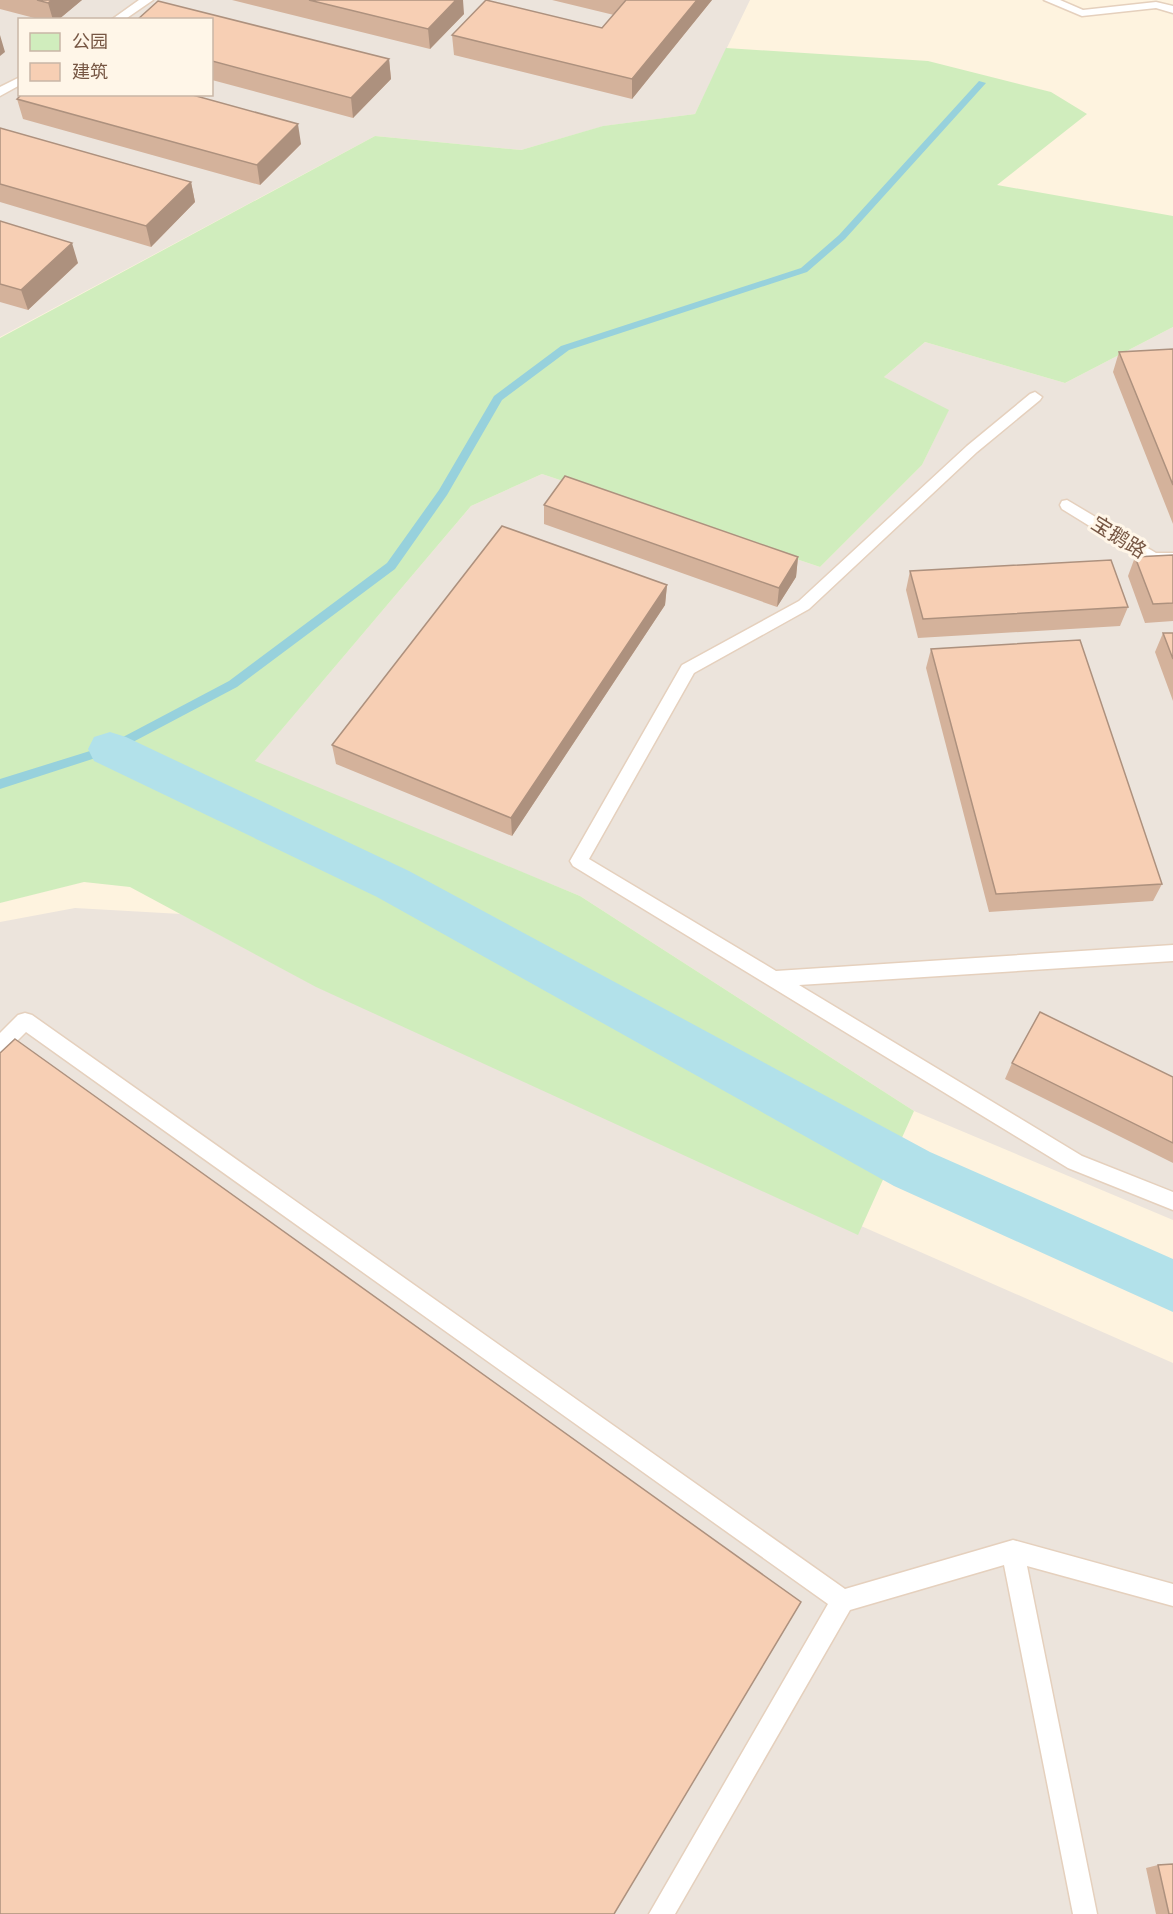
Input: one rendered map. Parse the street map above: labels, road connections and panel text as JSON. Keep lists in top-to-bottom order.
{
  "streets": {
    "lane": ["宝鹅路"]
  },
  "legend": ["公园", "建筑"]
}
